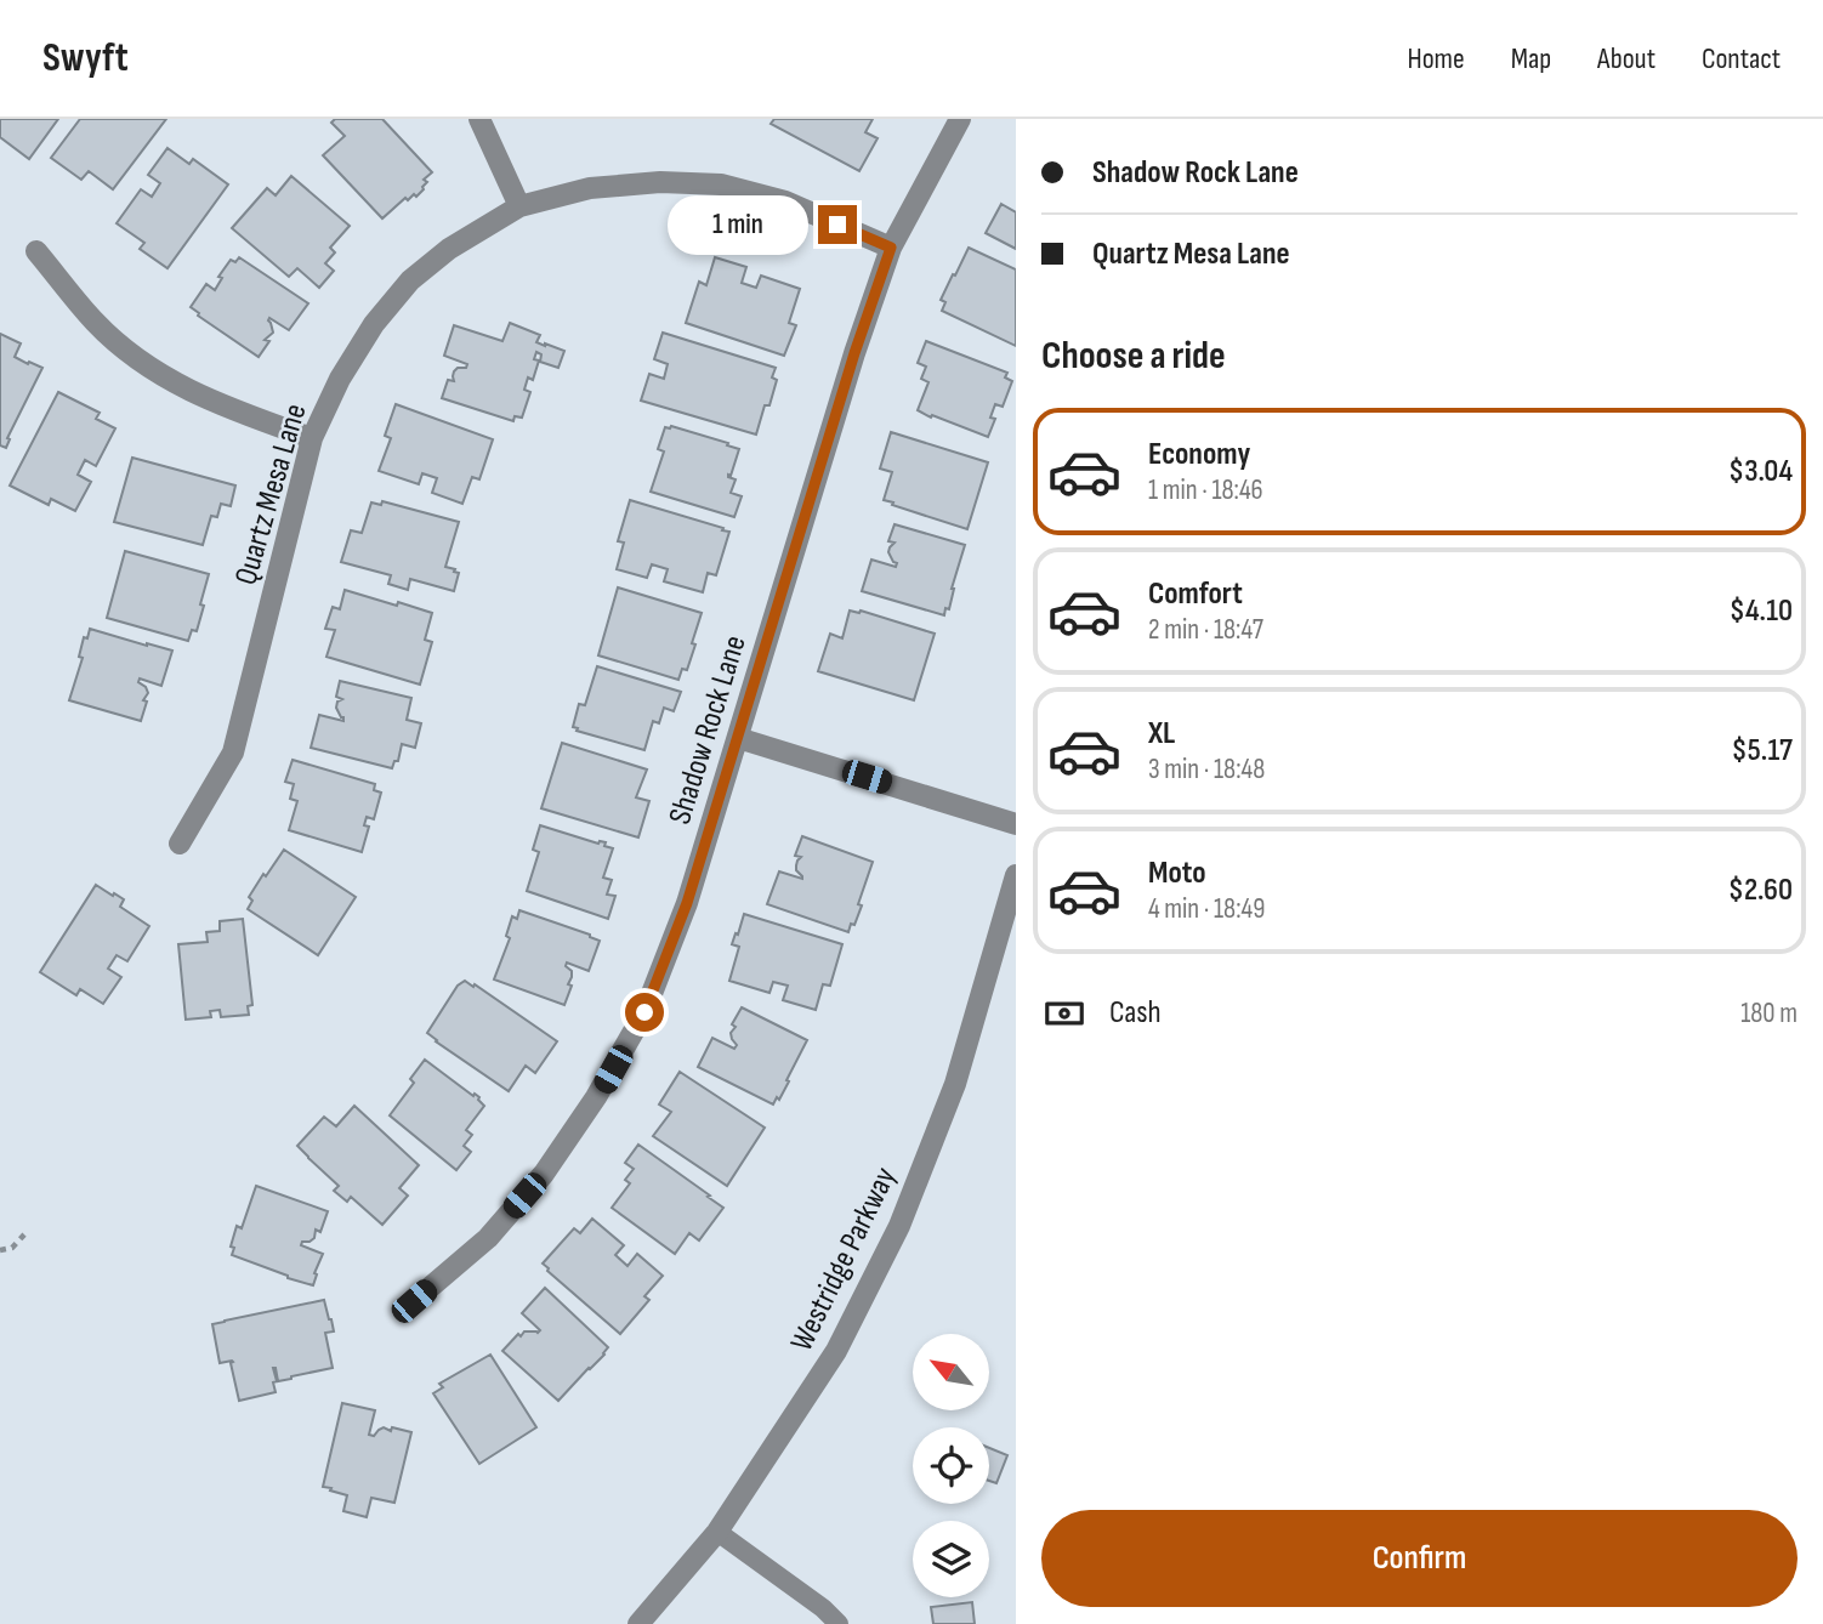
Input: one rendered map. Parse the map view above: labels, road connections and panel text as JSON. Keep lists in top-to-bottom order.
{
  "streets": {
    "street": ["Quartz Mesa Lane", "Shadow Rock Lane", "Westridge Parkway"]
  },
  "crossings": [
    ["Quartz Mesa Lane", "Shadow Rock Lane"]
  ],
  "north": "top left",
  "page": {
    "header": "Swyft",
    "nav": [
      "Home",
      "Map",
      "About",
      "Contact"
    ],
    "banner": ["Shadow Rock Lane", "Quartz Mesa Lane"],
    "bubble": "1 min",
    "heading": "Choose a ride",
    "list": [
      {
        "name": "Economy",
        "note": "1 min · 18:46",
        "value": "$3.04"
      },
      {
        "name": "Comfort",
        "note": "2 min · 18:47",
        "value": "$4.10"
      },
      {
        "name": "XL",
        "note": "3 min · 18:48",
        "value": "$5.17"
      },
      {
        "name": "Moto",
        "note": "4 min · 18:49",
        "value": "$2.60"
      }
    ],
    "pay": ["Cash", "180 m"],
    "buttons": "Confirm"
  }
}
